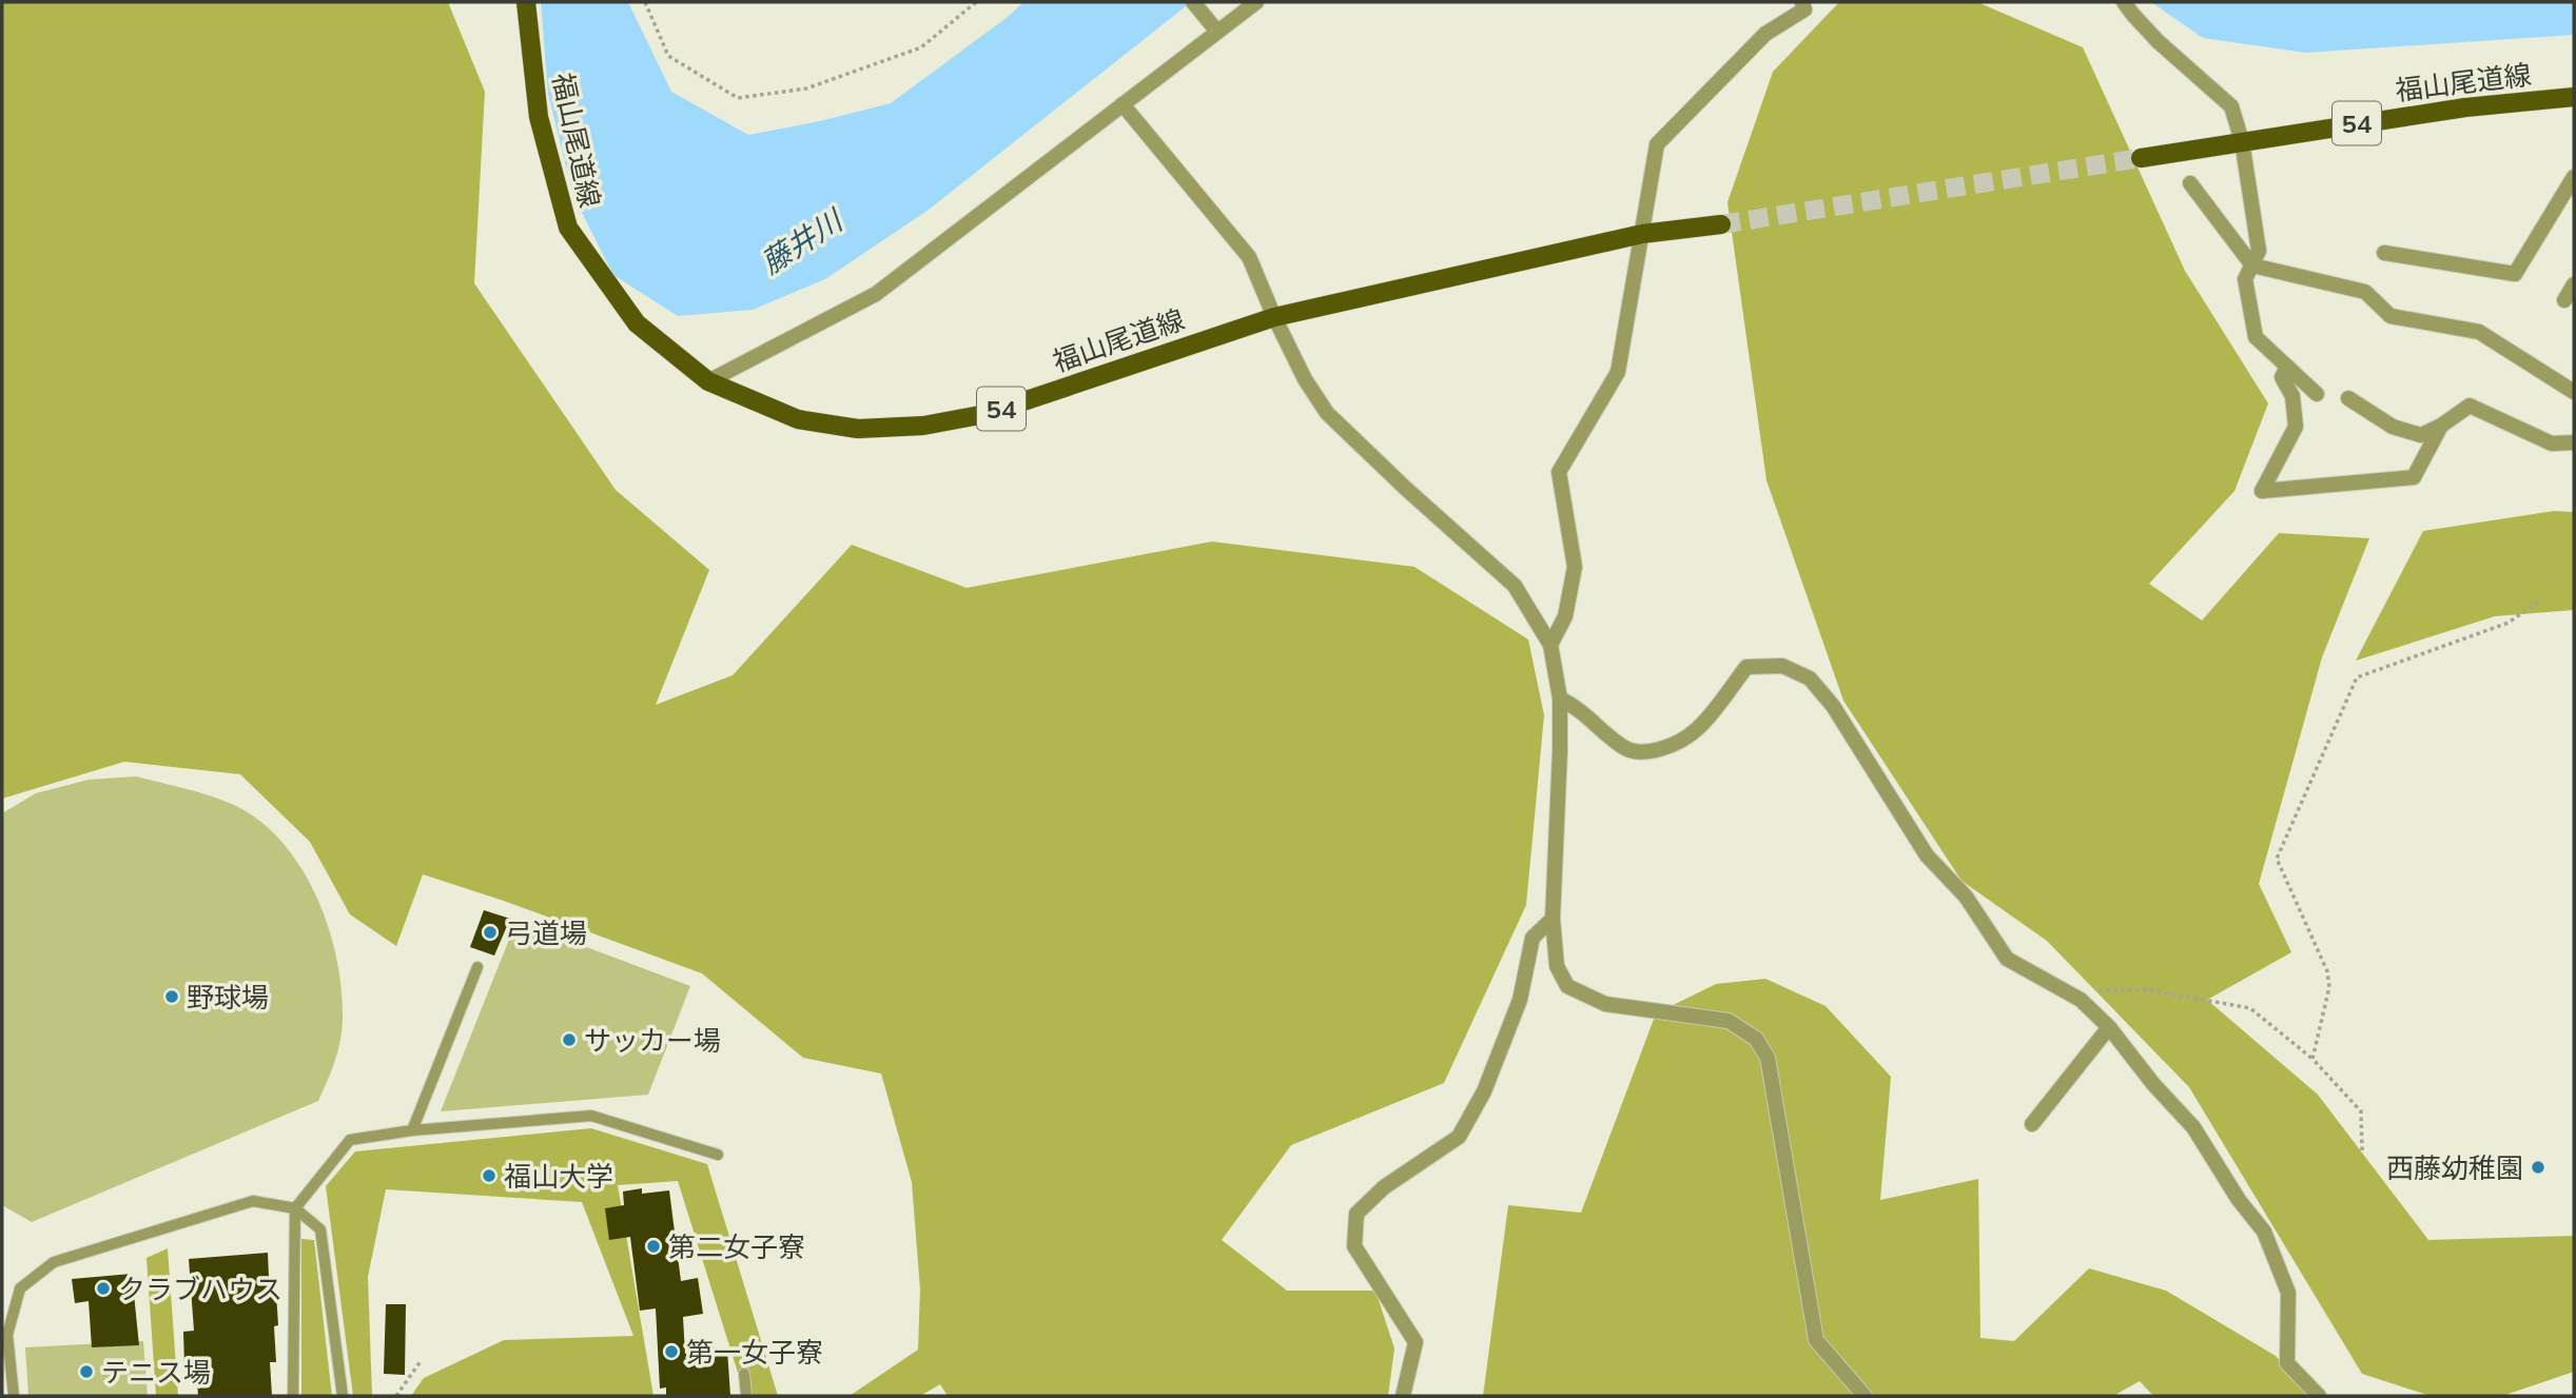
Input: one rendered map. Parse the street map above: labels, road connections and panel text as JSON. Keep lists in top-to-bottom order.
{
  "streets": {
    "main road": ["福山尾道線", "54"]
  },
  "water": ["藤井川"],
  "places": [
    "弓道場",
    "野球場",
    "サッカー場",
    "西藤幼稚園",
    "福山大学",
    "第二女子寮",
    "クラブハウス",
    "第一女子寮",
    "テニス場"
  ]
}
